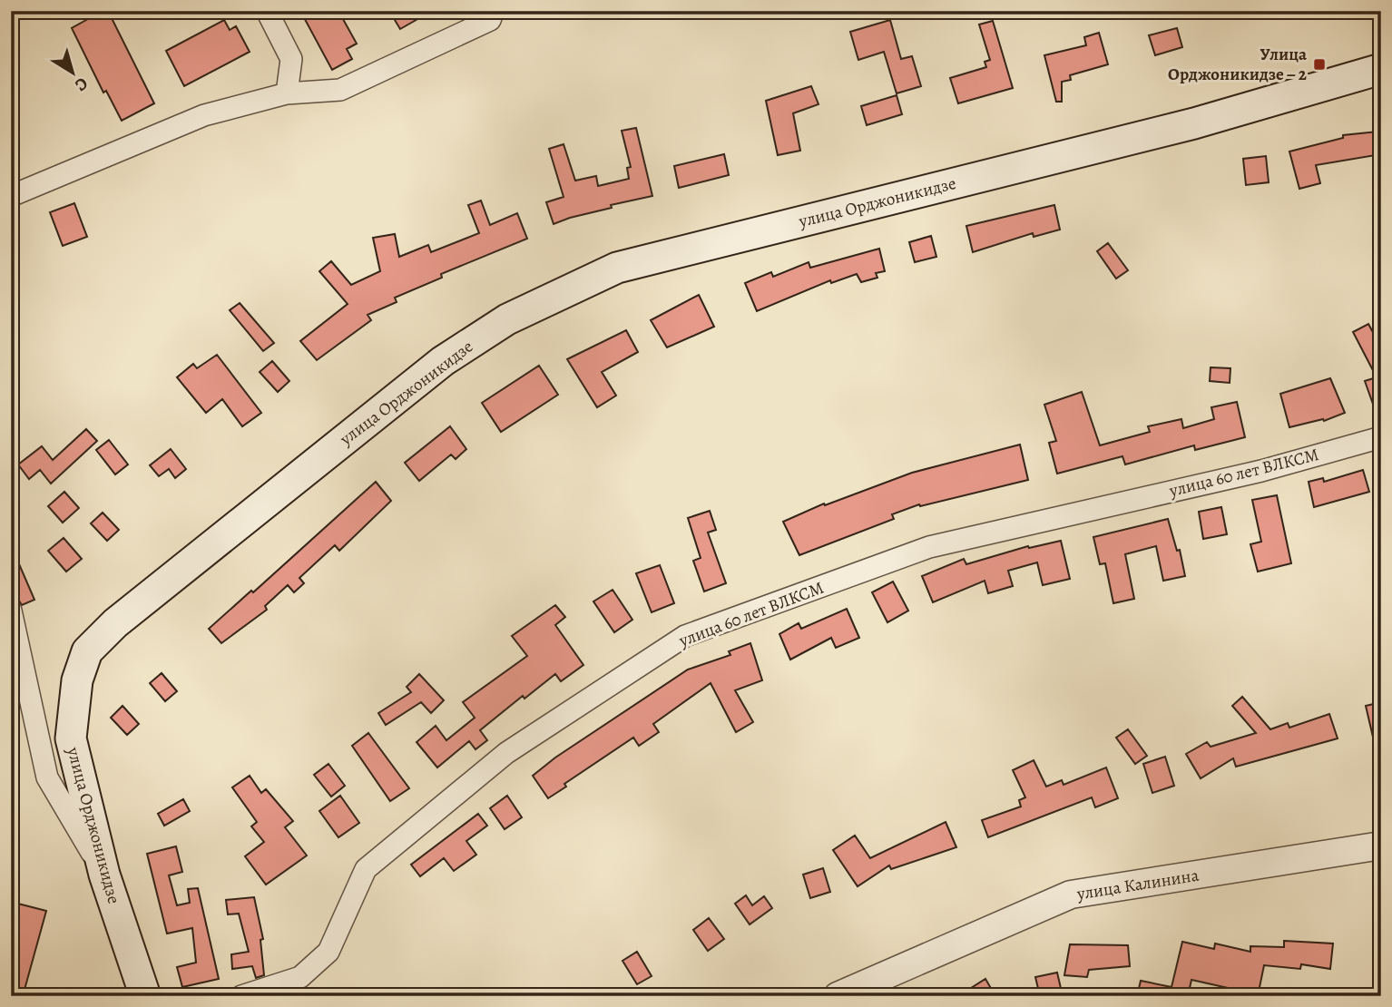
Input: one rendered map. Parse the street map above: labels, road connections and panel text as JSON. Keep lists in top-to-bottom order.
{
  "streets": {
    "main road": ["улица Орджоникидзе"],
    "street": ["улица 60 лет ВЛКСМ", "улица Калинина"]
  },
  "places": {
    "transit": ["Улица Орджоникидзе – 2"]
  },
  "north": "bottom right"
}
